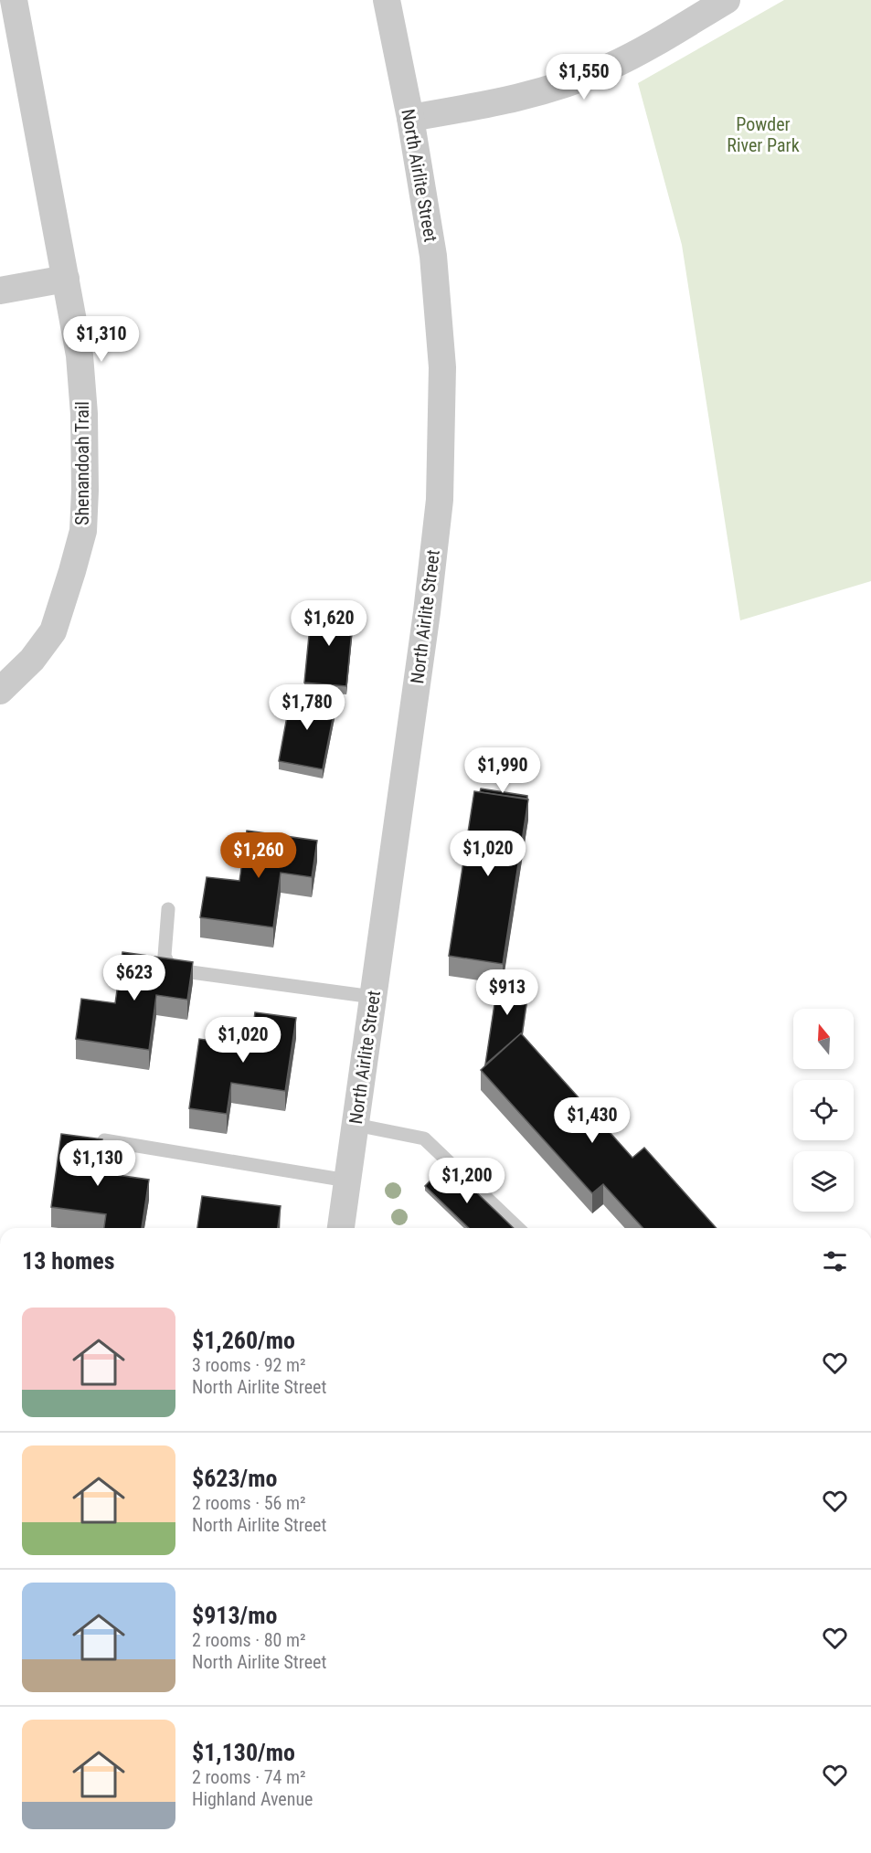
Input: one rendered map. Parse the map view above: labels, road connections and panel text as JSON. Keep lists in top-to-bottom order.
{
  "streets": {
    "street": ["North Airlite Street", "Shenandoah Trail"]
  },
  "parks": ["Powder River Park"],
  "north": "top",
  "page": {
    "price": [
      "$1,550",
      "$1,310",
      "$1,620",
      "$1,780",
      "$1,990",
      "$1,020",
      "$1,260",
      "$623",
      "$913",
      "$1,020",
      "$1,430",
      "$1,130",
      "$1,200"
    ],
    "heading": "13 homes",
    "list": [
      {
        "name": "$1,260/mo",
        "note": "3 rooms · 92 m² · North Airlite Street"
      },
      {
        "name": "$623/mo",
        "note": "2 rooms · 56 m² · North Airlite Street"
      },
      {
        "name": "$913/mo",
        "note": "2 rooms · 80 m² · North Airlite Street"
      },
      {
        "name": "$1,130/mo",
        "note": "2 rooms · 74 m² · Highland Avenue"
      }
    ]
  }
}
